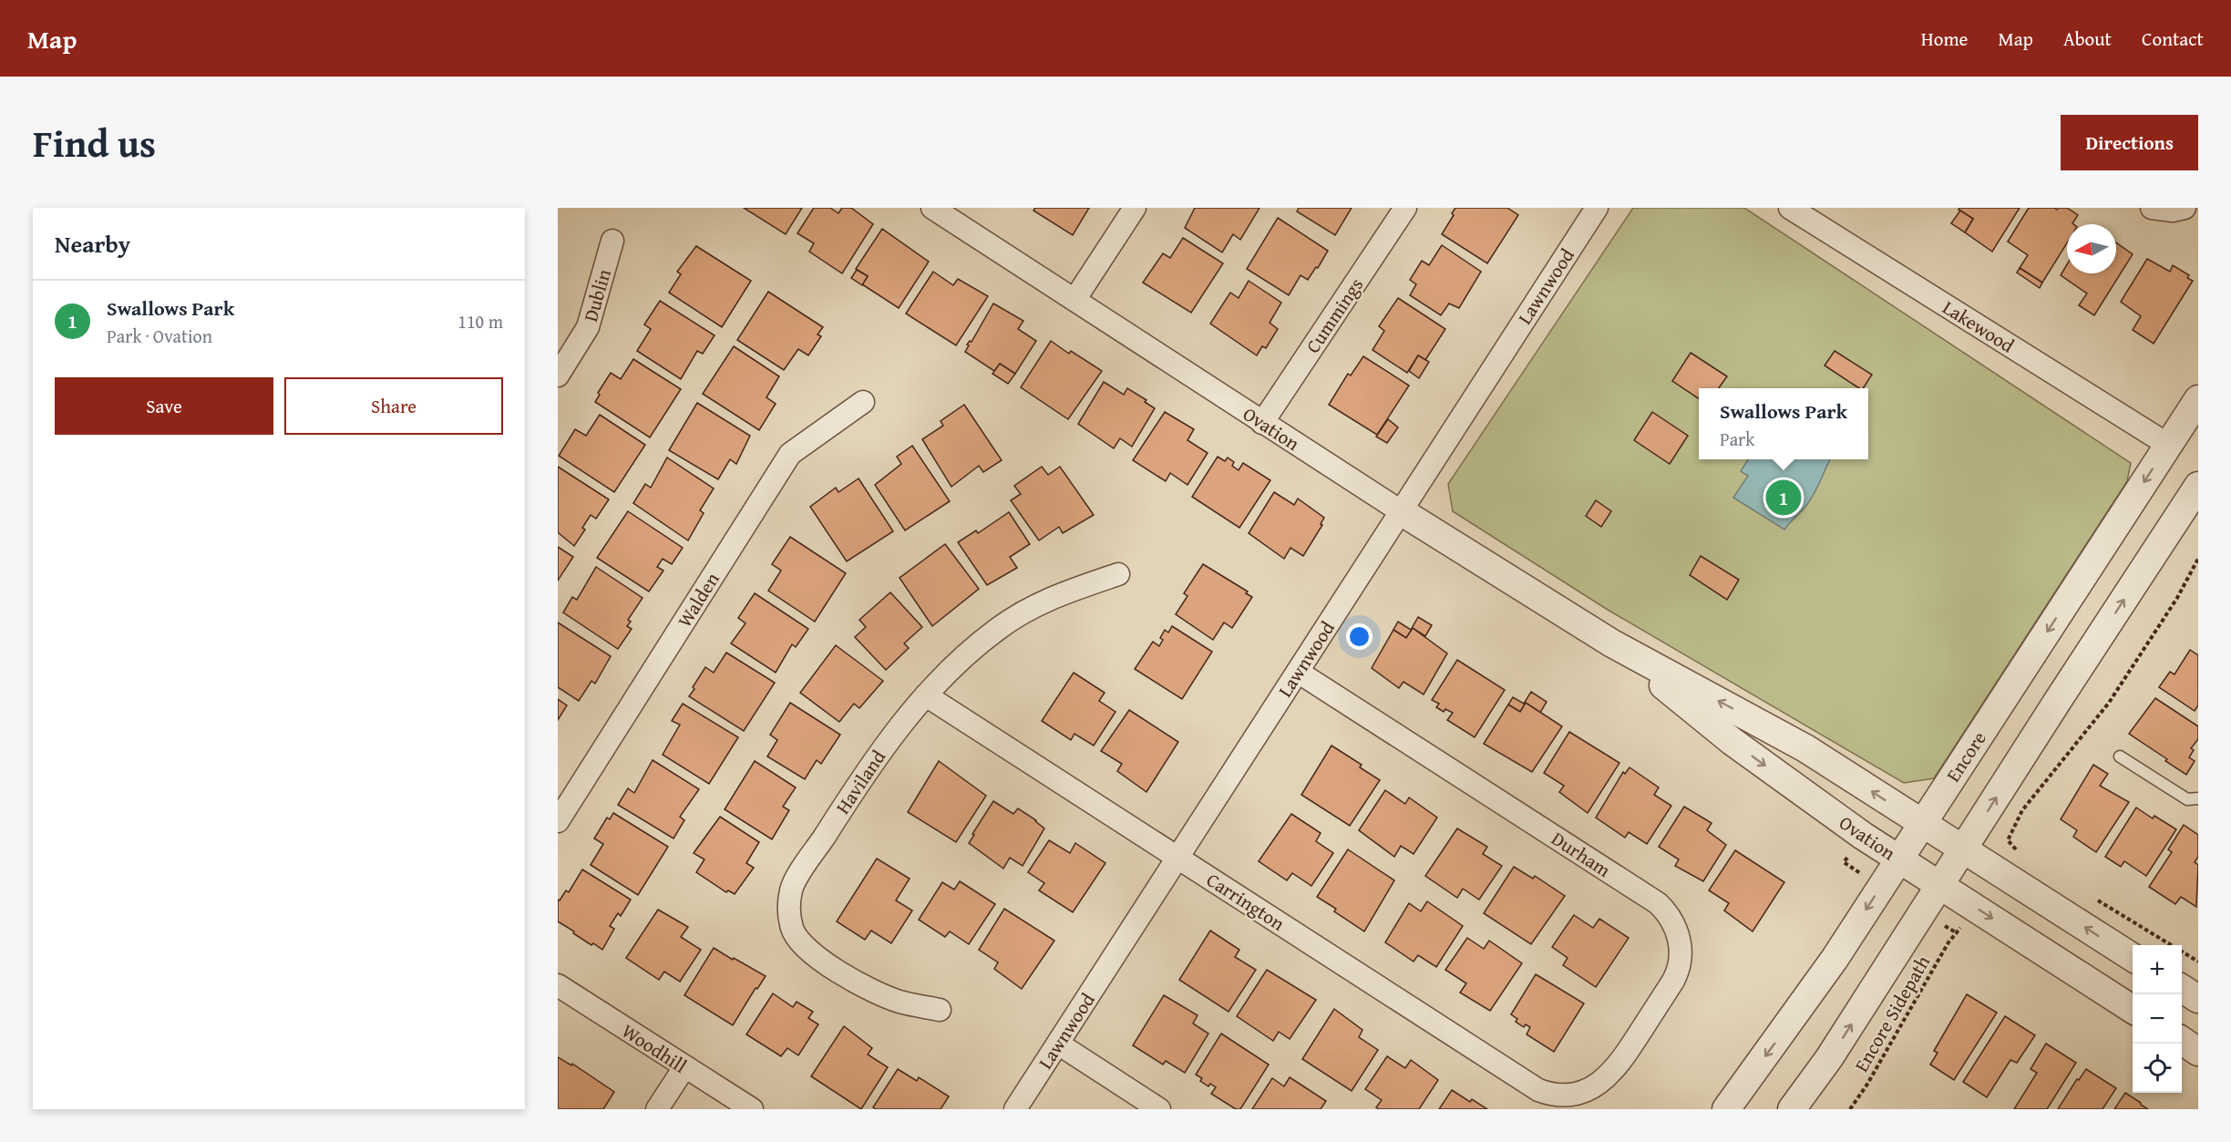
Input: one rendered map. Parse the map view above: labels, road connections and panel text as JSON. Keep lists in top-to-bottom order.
{
  "streets": {
    "street": [
      "Lawnwood",
      "Dublin",
      "Cummings",
      "Lakewood",
      "Ovation",
      "Walden",
      "Encore",
      "Haviland",
      "Durham",
      "Carrington",
      "Woodhill"
    ],
    "path": ["Encore Sidepath"]
  },
  "crossings": [
    ["Lawnwood", "Ovation"],
    ["Lawnwood", "Durham"],
    ["Lawnwood", "Carrington"],
    ["Cummings", "Ovation"],
    ["Lakewood", "Encore"],
    ["Ovation", "Encore"],
    ["Haviland", "Carrington"],
    ["Durham", "Carrington"]
  ],
  "north": "left",
  "page": {
    "header": "Map",
    "nav": [
      "Home",
      "Map",
      "About",
      "Contact"
    ],
    "title": "Find us",
    "buttons": [
      "Directions",
      ["Save", "Share"]
    ],
    "heading": "Nearby",
    "list": [
      {
        "mark": "1",
        "name": "Swallows Park",
        "note": "Park · Ovation",
        "value": "110 m"
      }
    ],
    "popup": ["Swallows Park", "Park"],
    "pins": "1",
    "map_buttons": ["+", "−"]
  }
}
